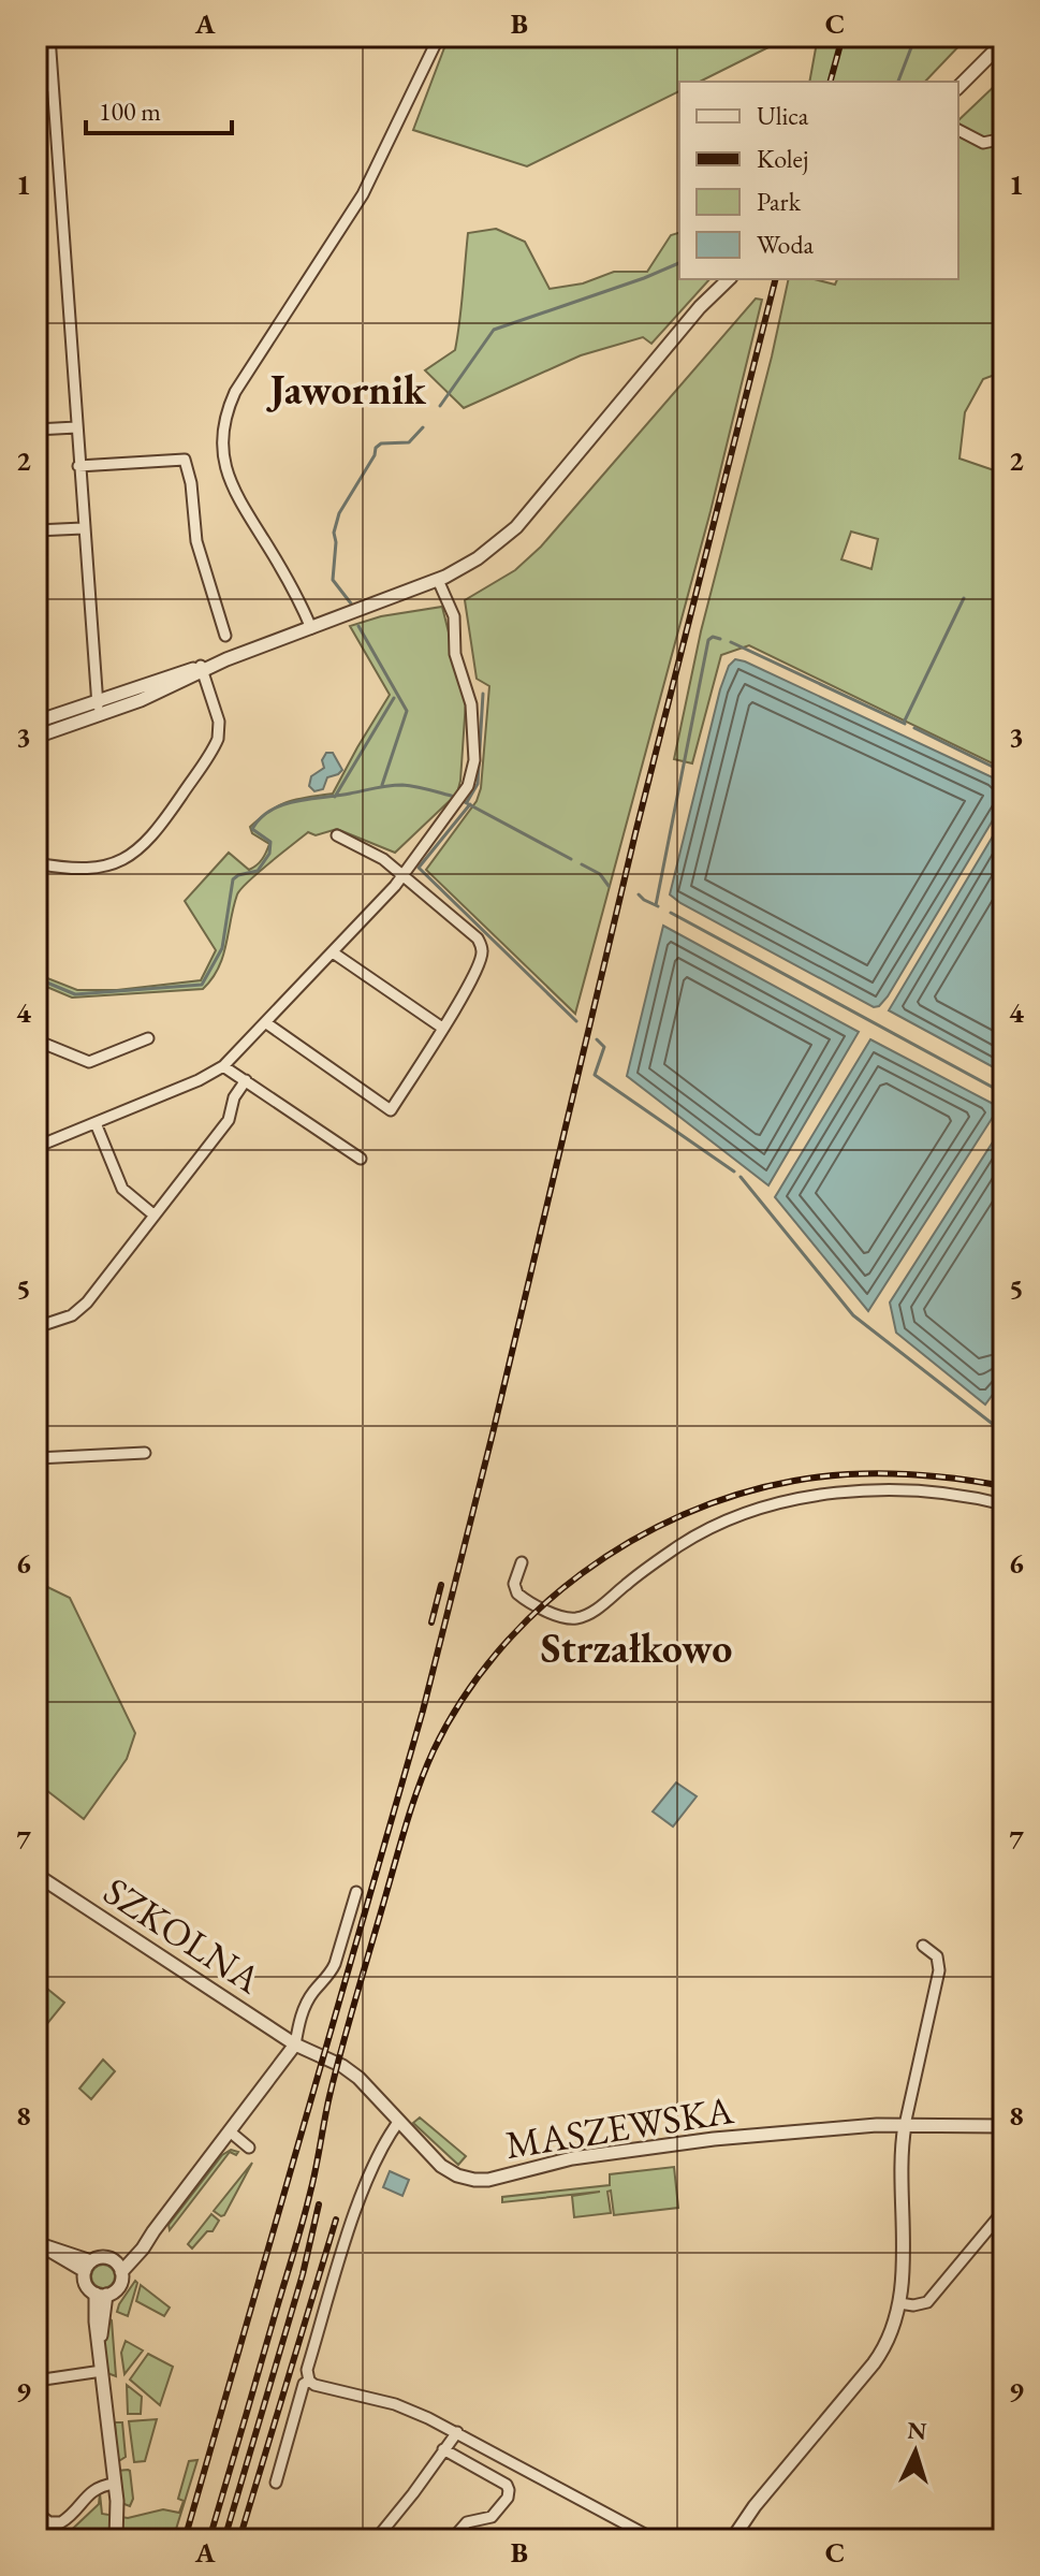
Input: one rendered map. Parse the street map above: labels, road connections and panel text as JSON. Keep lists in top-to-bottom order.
{
  "streets": {
    "street": ["SZKOLNA", "MASZEWSKA"]
  },
  "crossings": [
    ["SZKOLNA", "MASZEWSKA"]
  ],
  "districts": ["Jawornik", "Strzałkowo"],
  "legend": [
    "Ulica",
    "Kolej",
    "Park",
    "Woda"
  ],
  "scale_bar": "100 m",
  "north": "top",
  "grid": {
    "columns": ["A", "B", "C"],
    "rows": [
      "1",
      "2",
      "3",
      "4",
      "5",
      "6",
      "7",
      "8",
      "9"
    ]
  }
}
